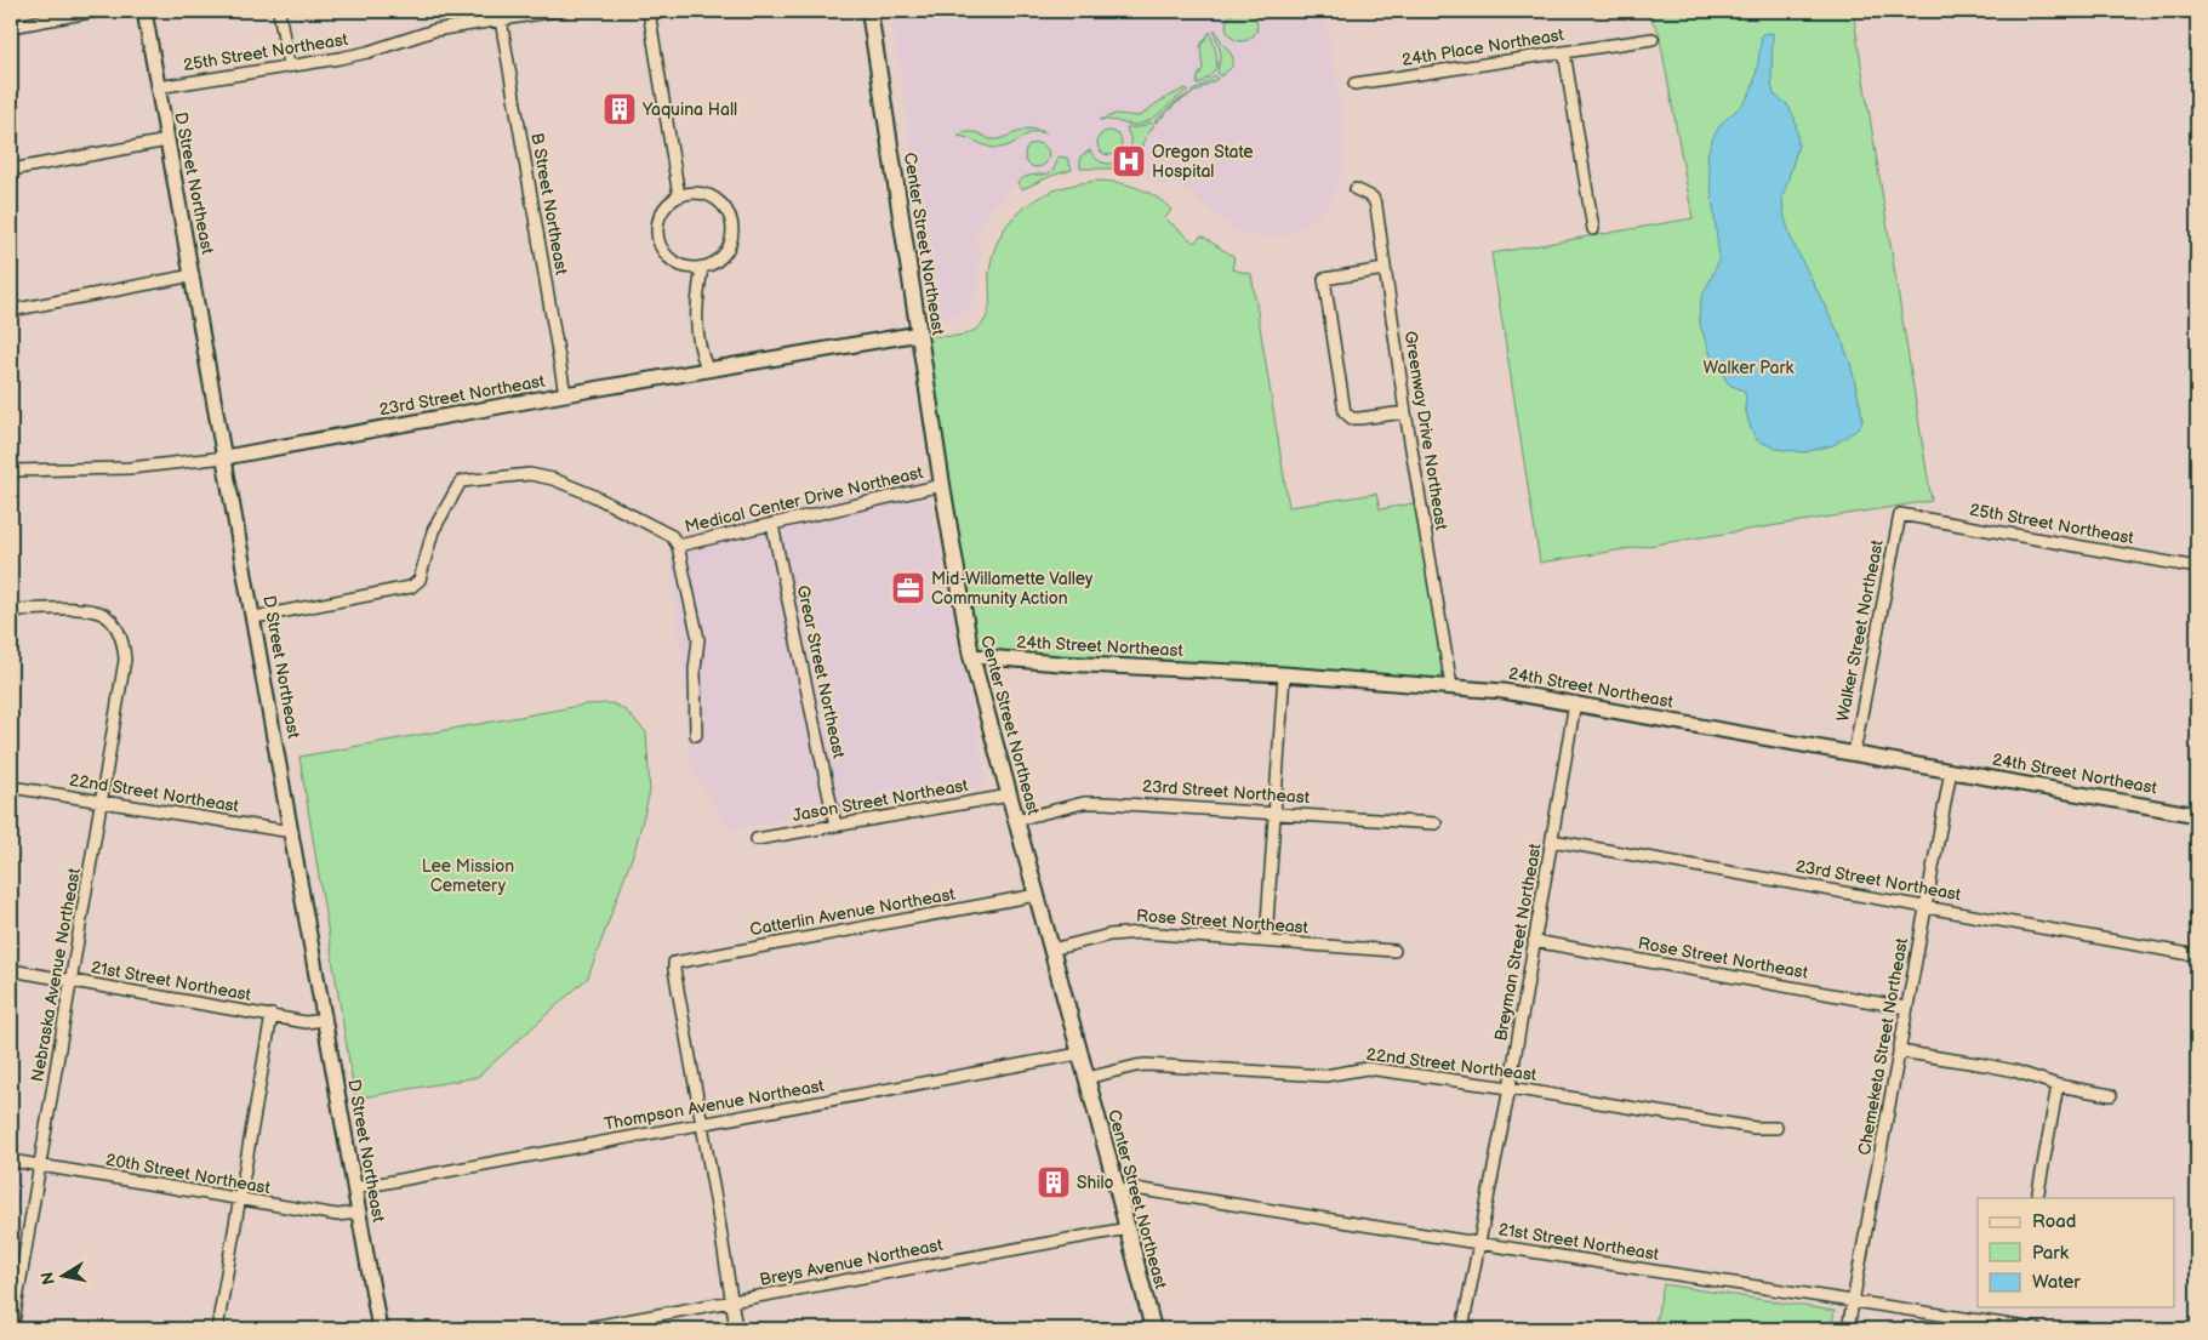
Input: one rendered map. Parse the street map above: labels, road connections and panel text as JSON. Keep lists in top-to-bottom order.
{
  "streets": {
    "main road": ["Center Street Northeast"],
    "street": [
      "24th Place Northeast",
      "25th Street Northeast",
      "D Street Northeast",
      "B Street Northeast",
      "23rd Street Northeast",
      "Greenway Drive Northeast",
      "Medical Center Drive Northeast",
      "Walker Street Northeast",
      "24th Street Northeast",
      "Grear Street Northeast",
      "22nd Street Northeast",
      "Jason Street Northeast",
      "Catterlin Avenue Northeast",
      "Rose Street Northeast",
      "Breyman Street Northeast",
      "Nebraska Avenue Northeast",
      "21st Street Northeast",
      "Chemeketa Street Northeast",
      "Thompson Avenue Northeast",
      "20th Street Northeast",
      "Breys Avenue Northeast"
    ]
  },
  "crossings": [
    ["25th Street Northeast", "D Street Northeast"],
    ["25th Street Northeast", "B Street Northeast"],
    ["25th Street Northeast", "Walker Street Northeast"],
    ["D Street Northeast", "23rd Street Northeast"],
    ["D Street Northeast", "Medical Center Drive Northeast"],
    ["D Street Northeast", "22nd Street Northeast"],
    ["D Street Northeast", "21st Street Northeast"],
    ["D Street Northeast", "Thompson Avenue Northeast"],
    ["D Street Northeast", "20th Street Northeast"],
    ["B Street Northeast", "23rd Street Northeast"],
    ["Center Street Northeast", "23rd Street Northeast"],
    ["Center Street Northeast", "Medical Center Drive Northeast"],
    ["Center Street Northeast", "24th Street Northeast"],
    ["Center Street Northeast", "22nd Street Northeast"],
    ["Center Street Northeast", "Jason Street Northeast"],
    ["Center Street Northeast", "Catterlin Avenue Northeast"],
    ["Center Street Northeast", "Rose Street Northeast"],
    ["Center Street Northeast", "21st Street Northeast"],
    ["Center Street Northeast", "Thompson Avenue Northeast"],
    ["Center Street Northeast", "Breys Avenue Northeast"],
    ["23rd Street Northeast", "Breyman Street Northeast"],
    ["23rd Street Northeast", "Chemeketa Street Northeast"],
    ["Greenway Drive Northeast", "24th Street Northeast"],
    ["Medical Center Drive Northeast", "Grear Street Northeast"],
    ["Walker Street Northeast", "24th Street Northeast"],
    ["24th Street Northeast", "Breyman Street Northeast"],
    ["24th Street Northeast", "Chemeketa Street Northeast"],
    ["Grear Street Northeast", "Jason Street Northeast"],
    ["22nd Street Northeast", "Breyman Street Northeast"],
    ["22nd Street Northeast", "Nebraska Avenue Northeast"],
    ["Catterlin Avenue Northeast", "Thompson Avenue Northeast"],
    ["Rose Street Northeast", "Breyman Street Northeast"],
    ["Rose Street Northeast", "Chemeketa Street Northeast"],
    ["Breyman Street Northeast", "21st Street Northeast"],
    ["Nebraska Avenue Northeast", "21st Street Northeast"],
    ["Nebraska Avenue Northeast", "20th Street Northeast"],
    ["21st Street Northeast", "Chemeketa Street Northeast"]
  ],
  "parks": ["Walker Park", "Lee Mission Cemetery"],
  "places": {
    "building": ["Yaquina Hall", "Shilo"],
    "hospital": ["Oregon State Hospital"],
    "office": ["Mid-Willamette Valley Community Action"]
  },
  "legend": ["Road", "Park", "Water"],
  "north": "left"
}
